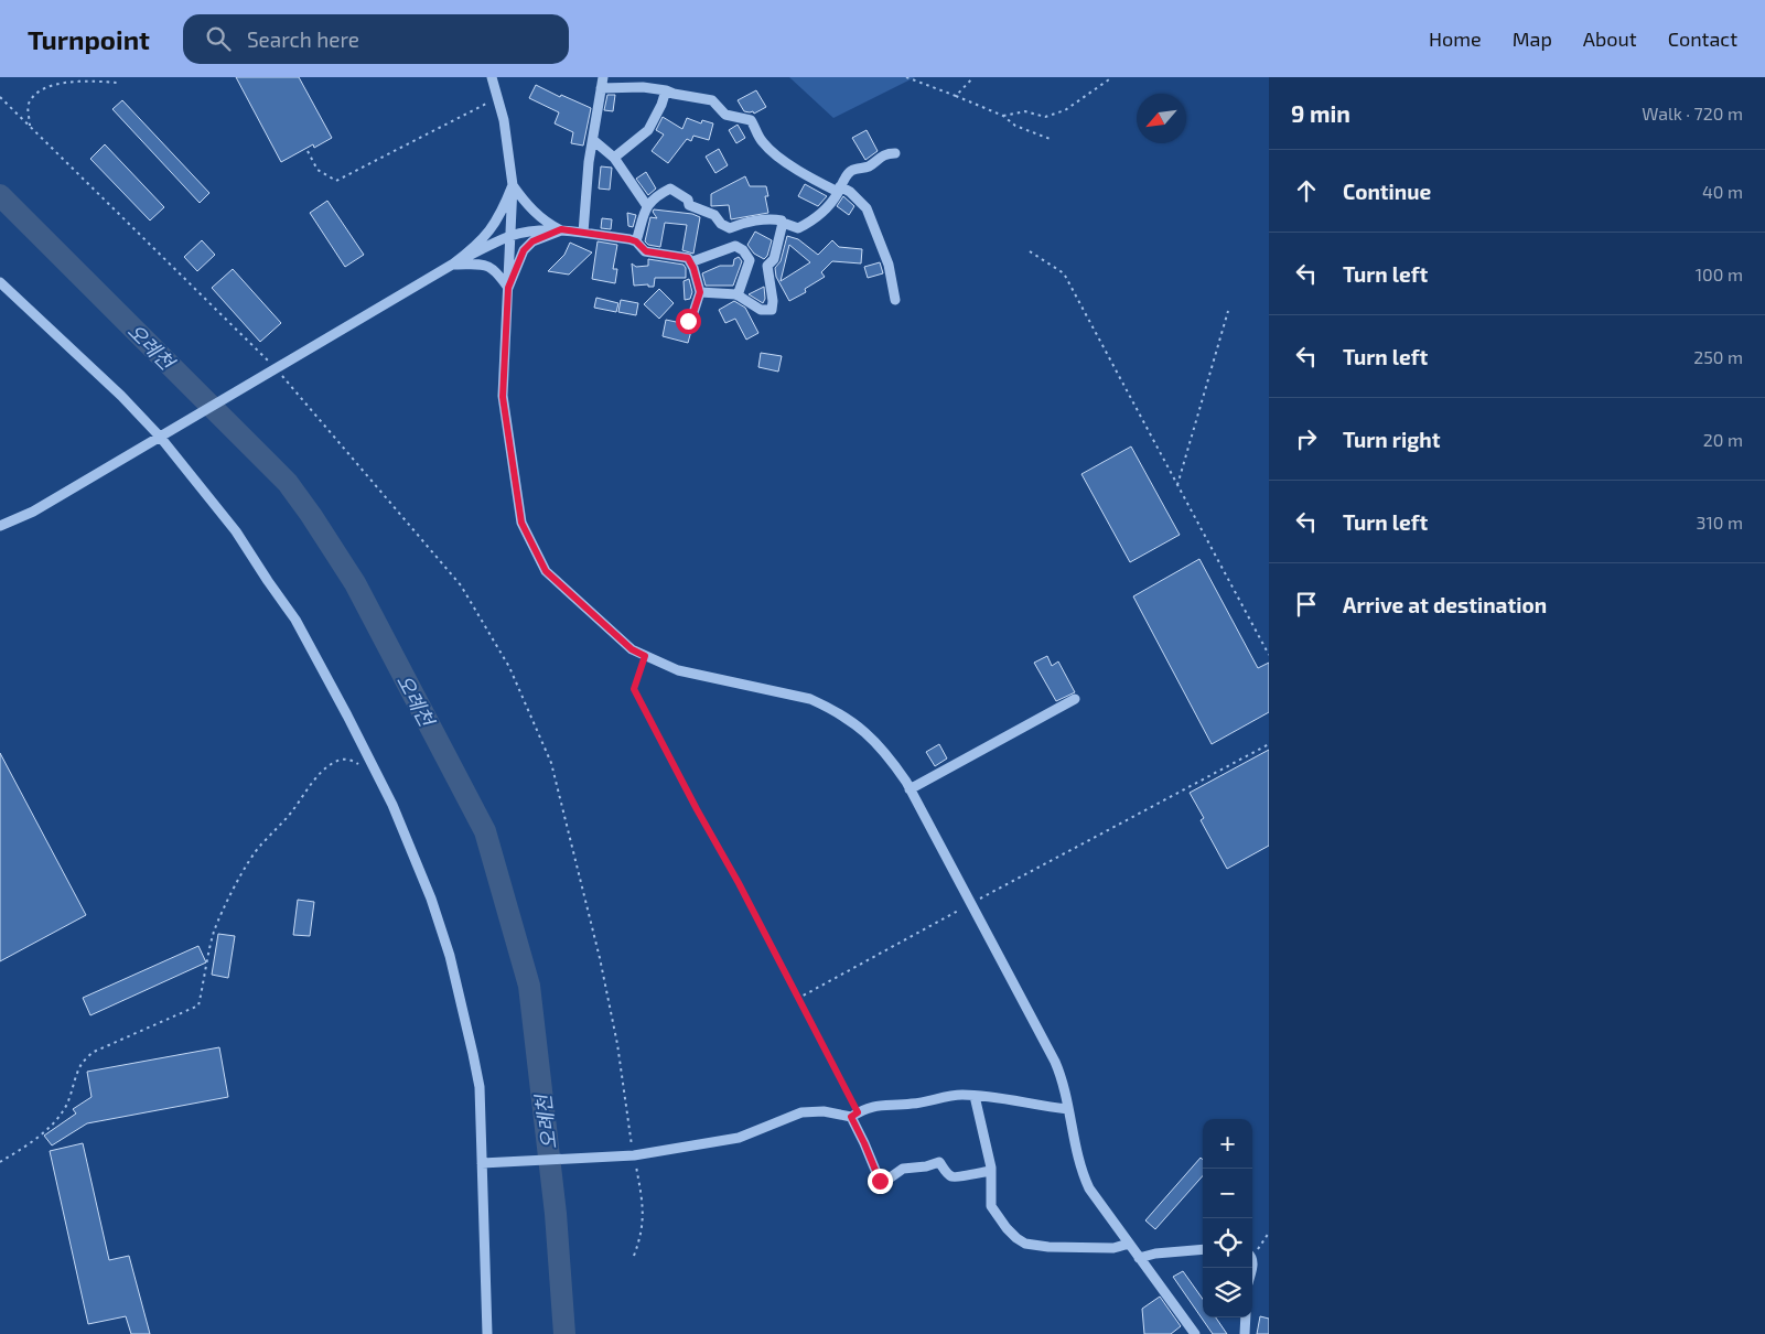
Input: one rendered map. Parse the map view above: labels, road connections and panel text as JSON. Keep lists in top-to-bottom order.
{
  "water": ["오례천"],
  "north": "bottom left",
  "page": {
    "header": "Turnpoint",
    "search": "Search here",
    "nav": [
      "Home",
      "Map",
      "About",
      "Contact"
    ],
    "heading": ["9 min", "Walk · 720 m"],
    "list": [
      ["Continue", "40 m"],
      ["Turn left", "100 m"],
      ["Turn left", "250 m"],
      ["Turn right", "20 m"],
      ["Turn left", "310 m"],
      "Arrive at destination"
    ],
    "map_buttons": ["+", "−"]
  }
}
